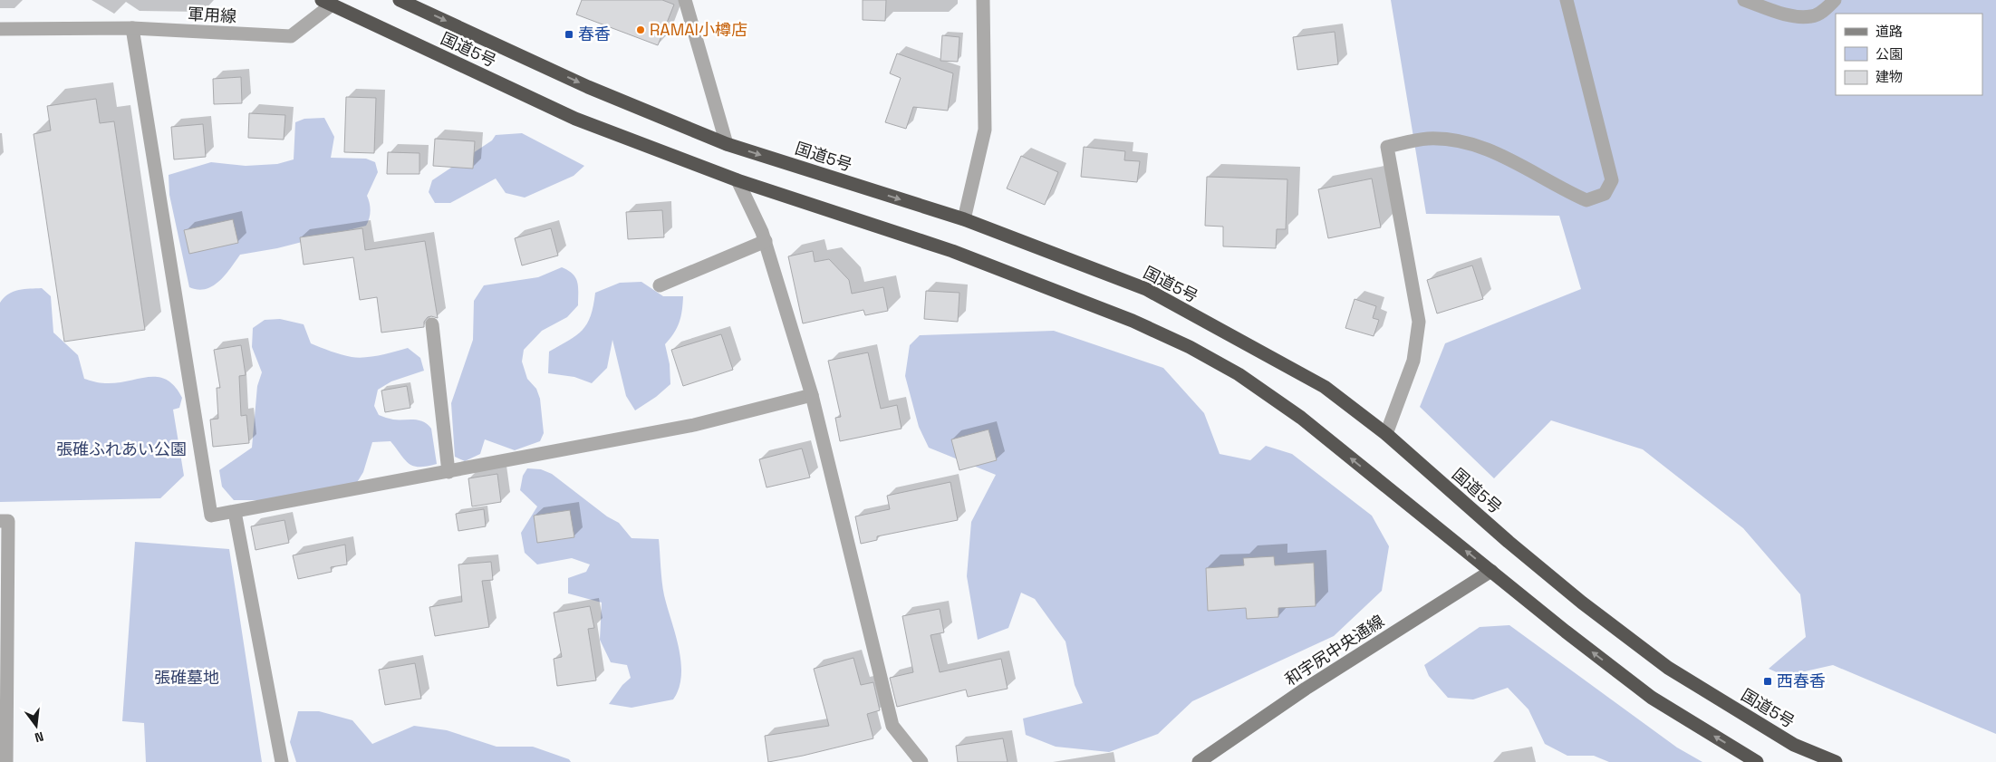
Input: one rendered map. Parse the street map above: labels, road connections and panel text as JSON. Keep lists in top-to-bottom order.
{
  "streets": {
    "highway": ["国道5号"],
    "street": ["軍用線", "和宇尻中央通線"]
  },
  "crossings": [
    ["軍用線", "国道5号"],
    ["国道5号", "和宇尻中央通線"]
  ],
  "parks": ["張碓ふれあい公園", "張碓墓地"],
  "places": {
    "other": ["RAMAI小樽店"],
    "transit": ["春香", "西春香"]
  },
  "legend": ["道路", "公園", "建物"],
  "north": "bottom"
}
